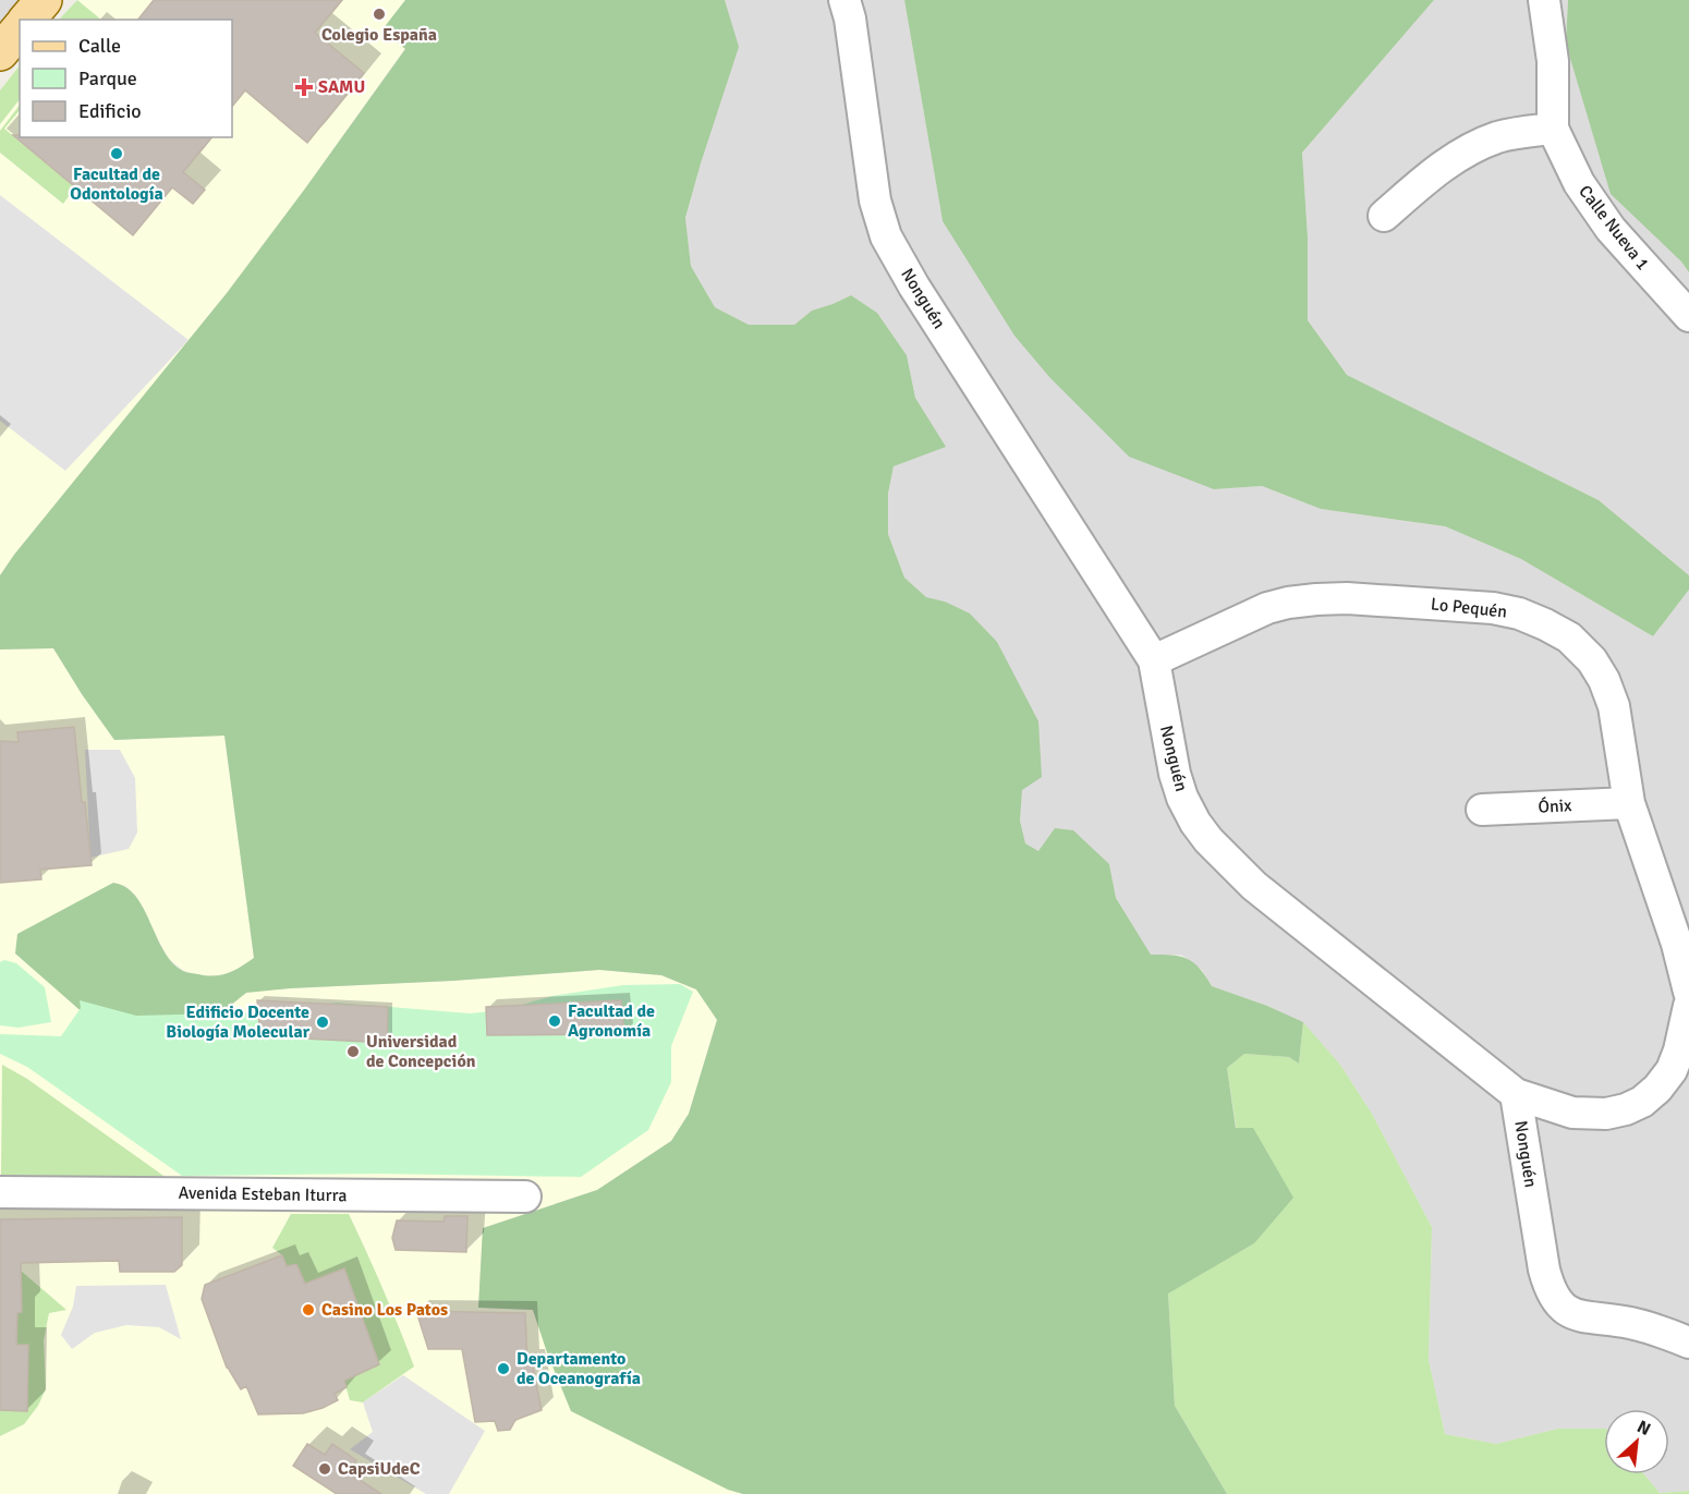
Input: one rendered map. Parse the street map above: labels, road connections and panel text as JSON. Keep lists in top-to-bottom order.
{
  "streets": {
    "street": [
      "Calle Nueva 1",
      "Nonguén",
      "Lo Pequén",
      "Ónix",
      "Avenida Esteban Iturra"
    ]
  },
  "crossings": [
    ["Nonguén", "Lo Pequén"],
    ["Lo Pequén", "Ónix"]
  ],
  "places": {
    "other": [
      "Colegio España",
      "Facultad de Odontología",
      "Facultad de Agronomía",
      "Edificio Docente Biología Molecular",
      "Universidad de Concepción",
      "Casino Los Patos",
      "Departamento de Oceanografía",
      "CapsiUdeC"
    ],
    "health": ["SAMU"]
  },
  "legend": ["Calle", "Parque", "Edificio"],
  "north": "top right"
}
